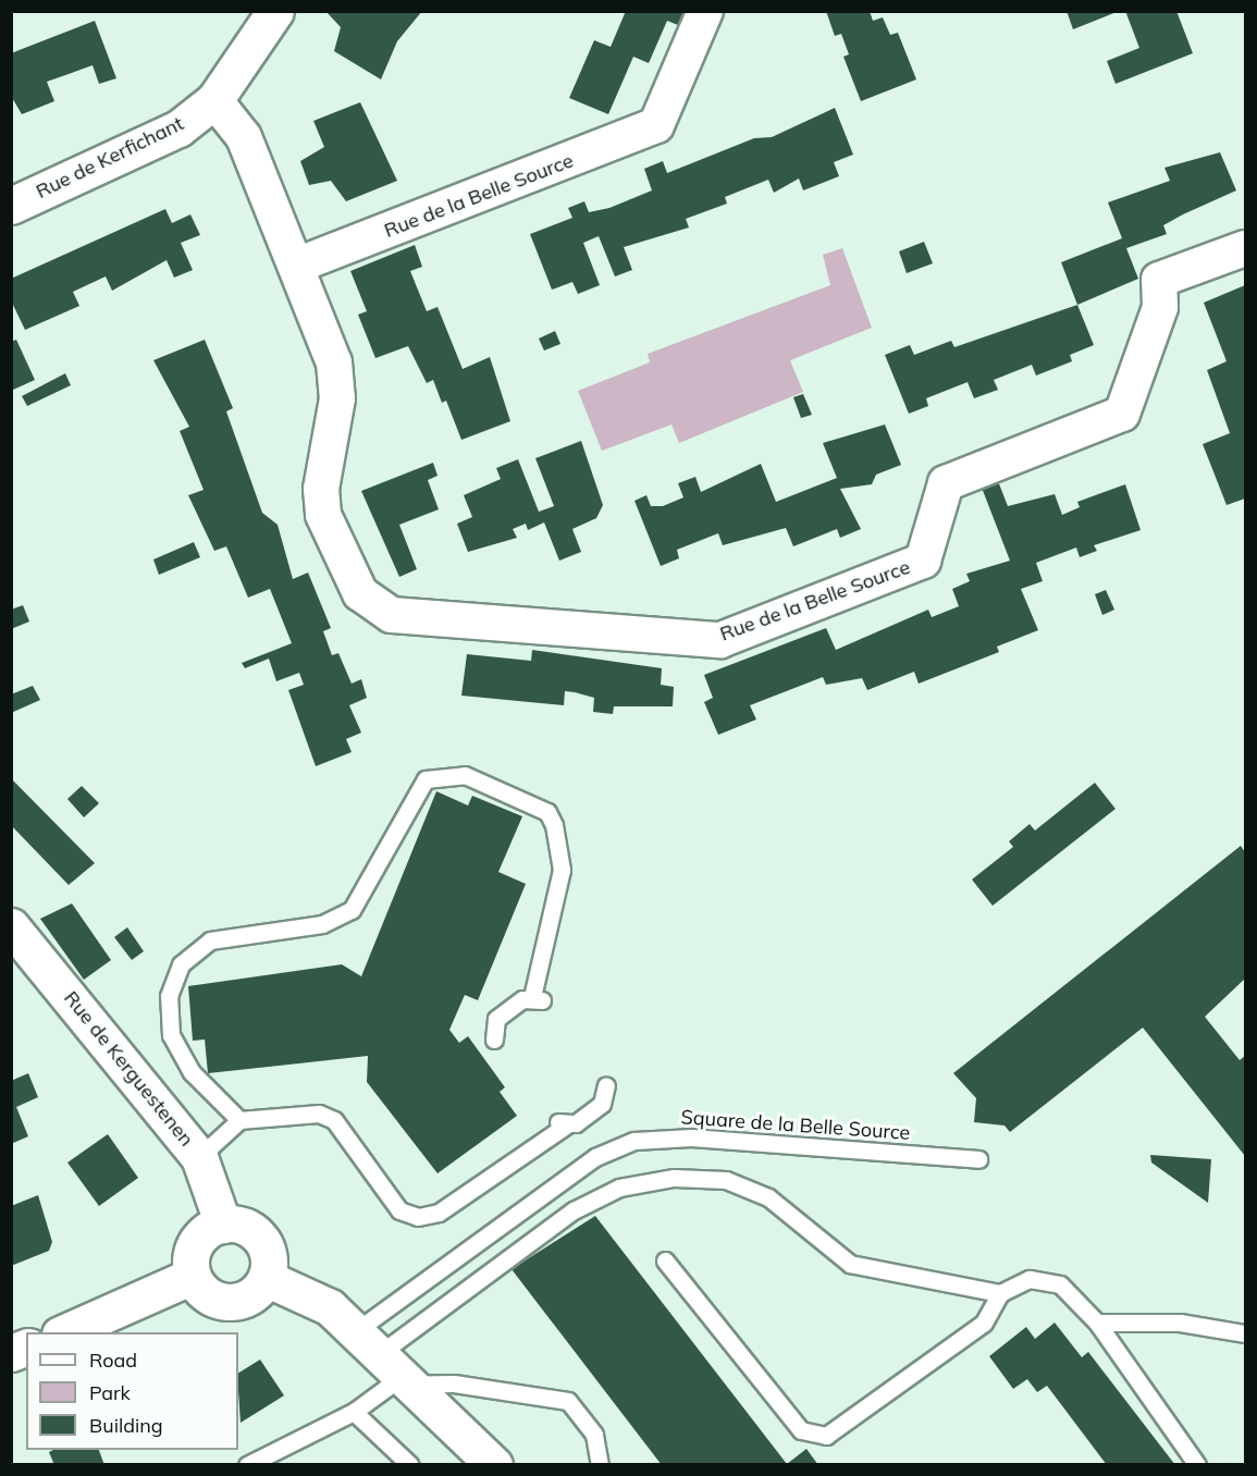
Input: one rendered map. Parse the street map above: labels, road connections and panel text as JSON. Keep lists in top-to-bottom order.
{
  "streets": {
    "main road": ["Rue de Kerfichant", "Rue de Kerguestenen"],
    "street": ["Rue de la Belle Source"],
    "lane": ["Square de la Belle Source"]
  },
  "crossings": [
    ["Rue de Kerfichant", "Rue de la Belle Source"]
  ],
  "legend": ["Road", "Park", "Building"]
}
